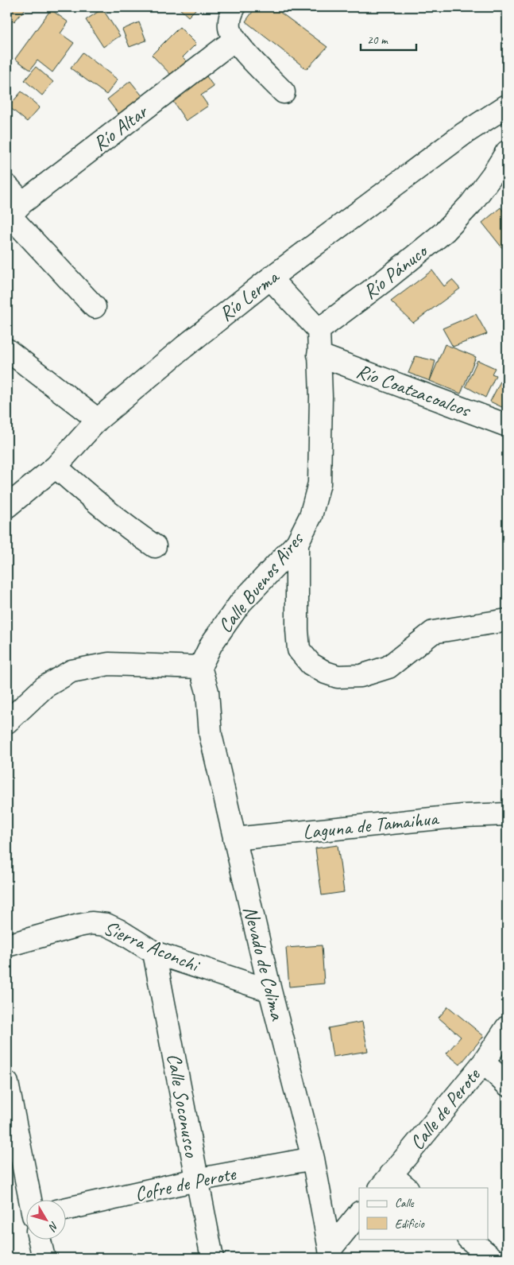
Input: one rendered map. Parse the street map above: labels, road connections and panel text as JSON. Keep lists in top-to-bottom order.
{
  "streets": {
    "street": [
      "Río Altar",
      "Río Pánuco",
      "Río Lerma",
      "Río Coatzacoalcos",
      "Calle Buenos Aires",
      "Laguna de Tamaihua",
      "Sierra Aconchi",
      "Nevado de Colima",
      "Calle Soconusco",
      "Calle de Perote",
      "Cofre de Perote"
    ]
  },
  "crossings": [
    ["Río Pánuco", "Calle Buenos Aires"],
    ["Río Coatzacoalcos", "Calle Buenos Aires"],
    ["Calle Buenos Aires", "Nevado de Colima"],
    ["Laguna de Tamaihua", "Nevado de Colima"],
    ["Sierra Aconchi", "Nevado de Colima"],
    ["Sierra Aconchi", "Calle Soconusco"],
    ["Nevado de Colima", "Cofre de Perote"],
    ["Calle Soconusco", "Cofre de Perote"]
  ],
  "legend": ["Calle", "Edificio"],
  "scale_bar": "20 m",
  "north": "bottom right"
}
